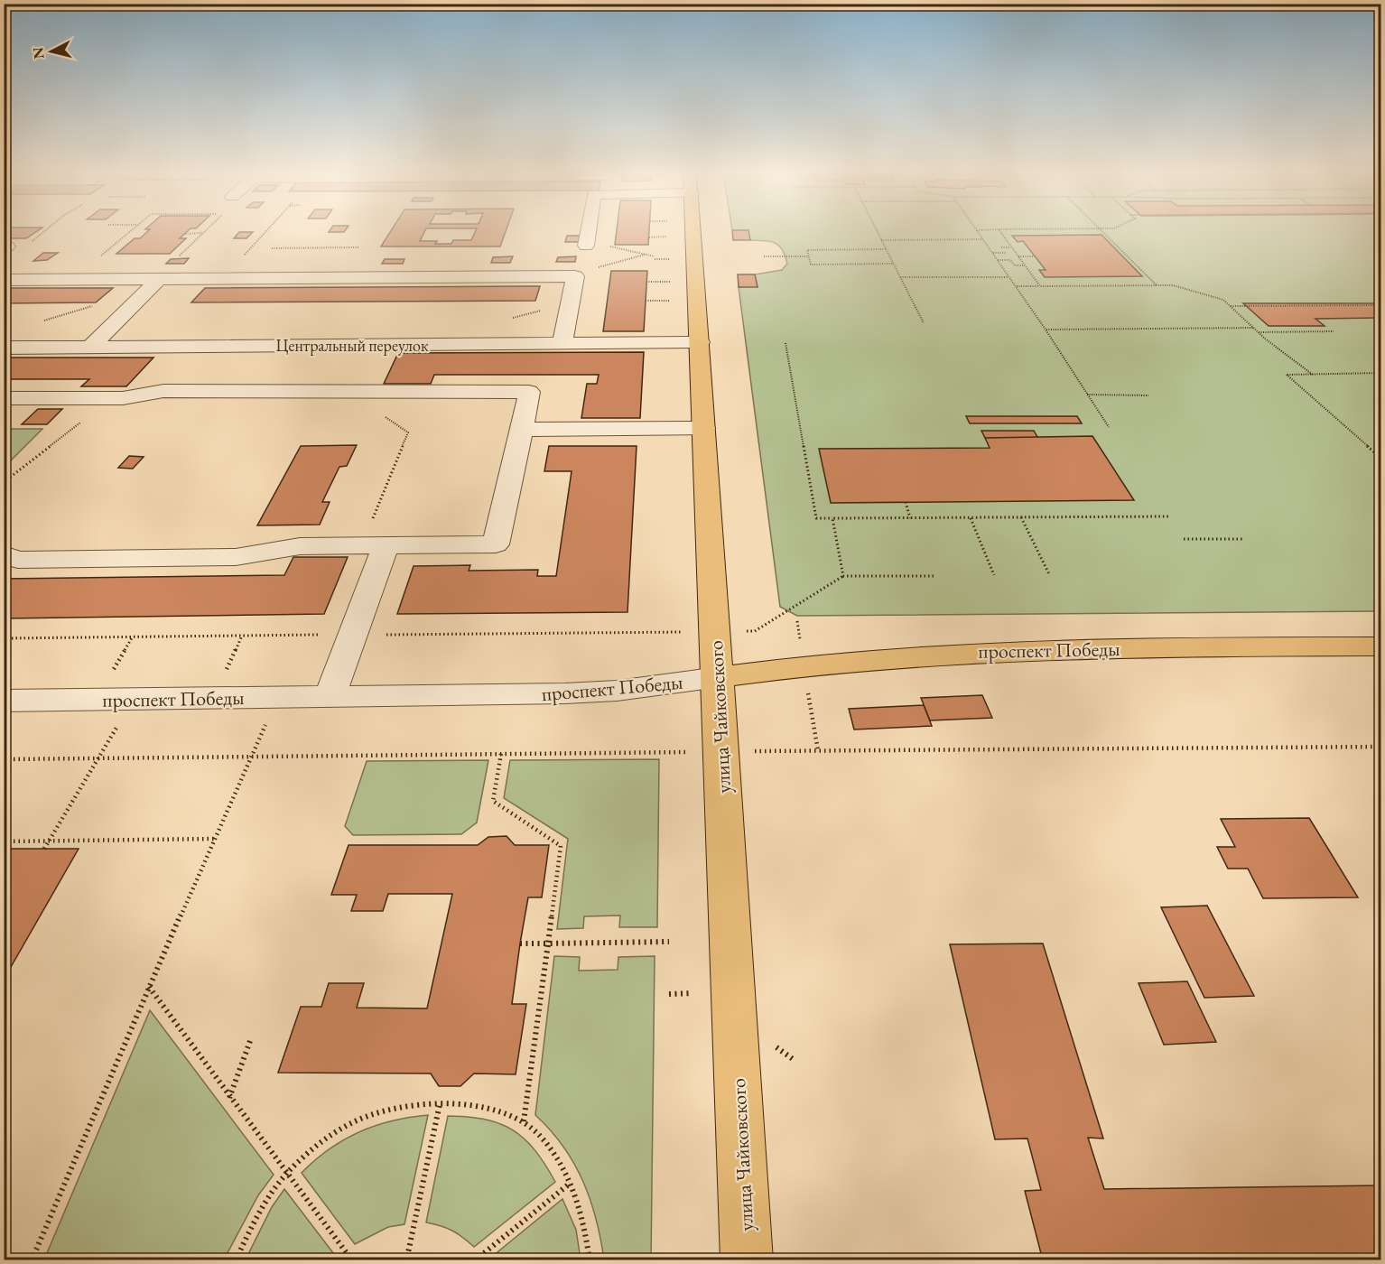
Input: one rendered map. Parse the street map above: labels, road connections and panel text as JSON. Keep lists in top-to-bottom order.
{
  "streets": {
    "main road": ["проспект Победы", "улица Чайковского"],
    "street": ["Центральный переулок"]
  },
  "crossings": [
    ["Центральный переулок", "улица Чайковского"],
    ["проспект Победы", "улица Чайковского"]
  ],
  "north": "left"
}
